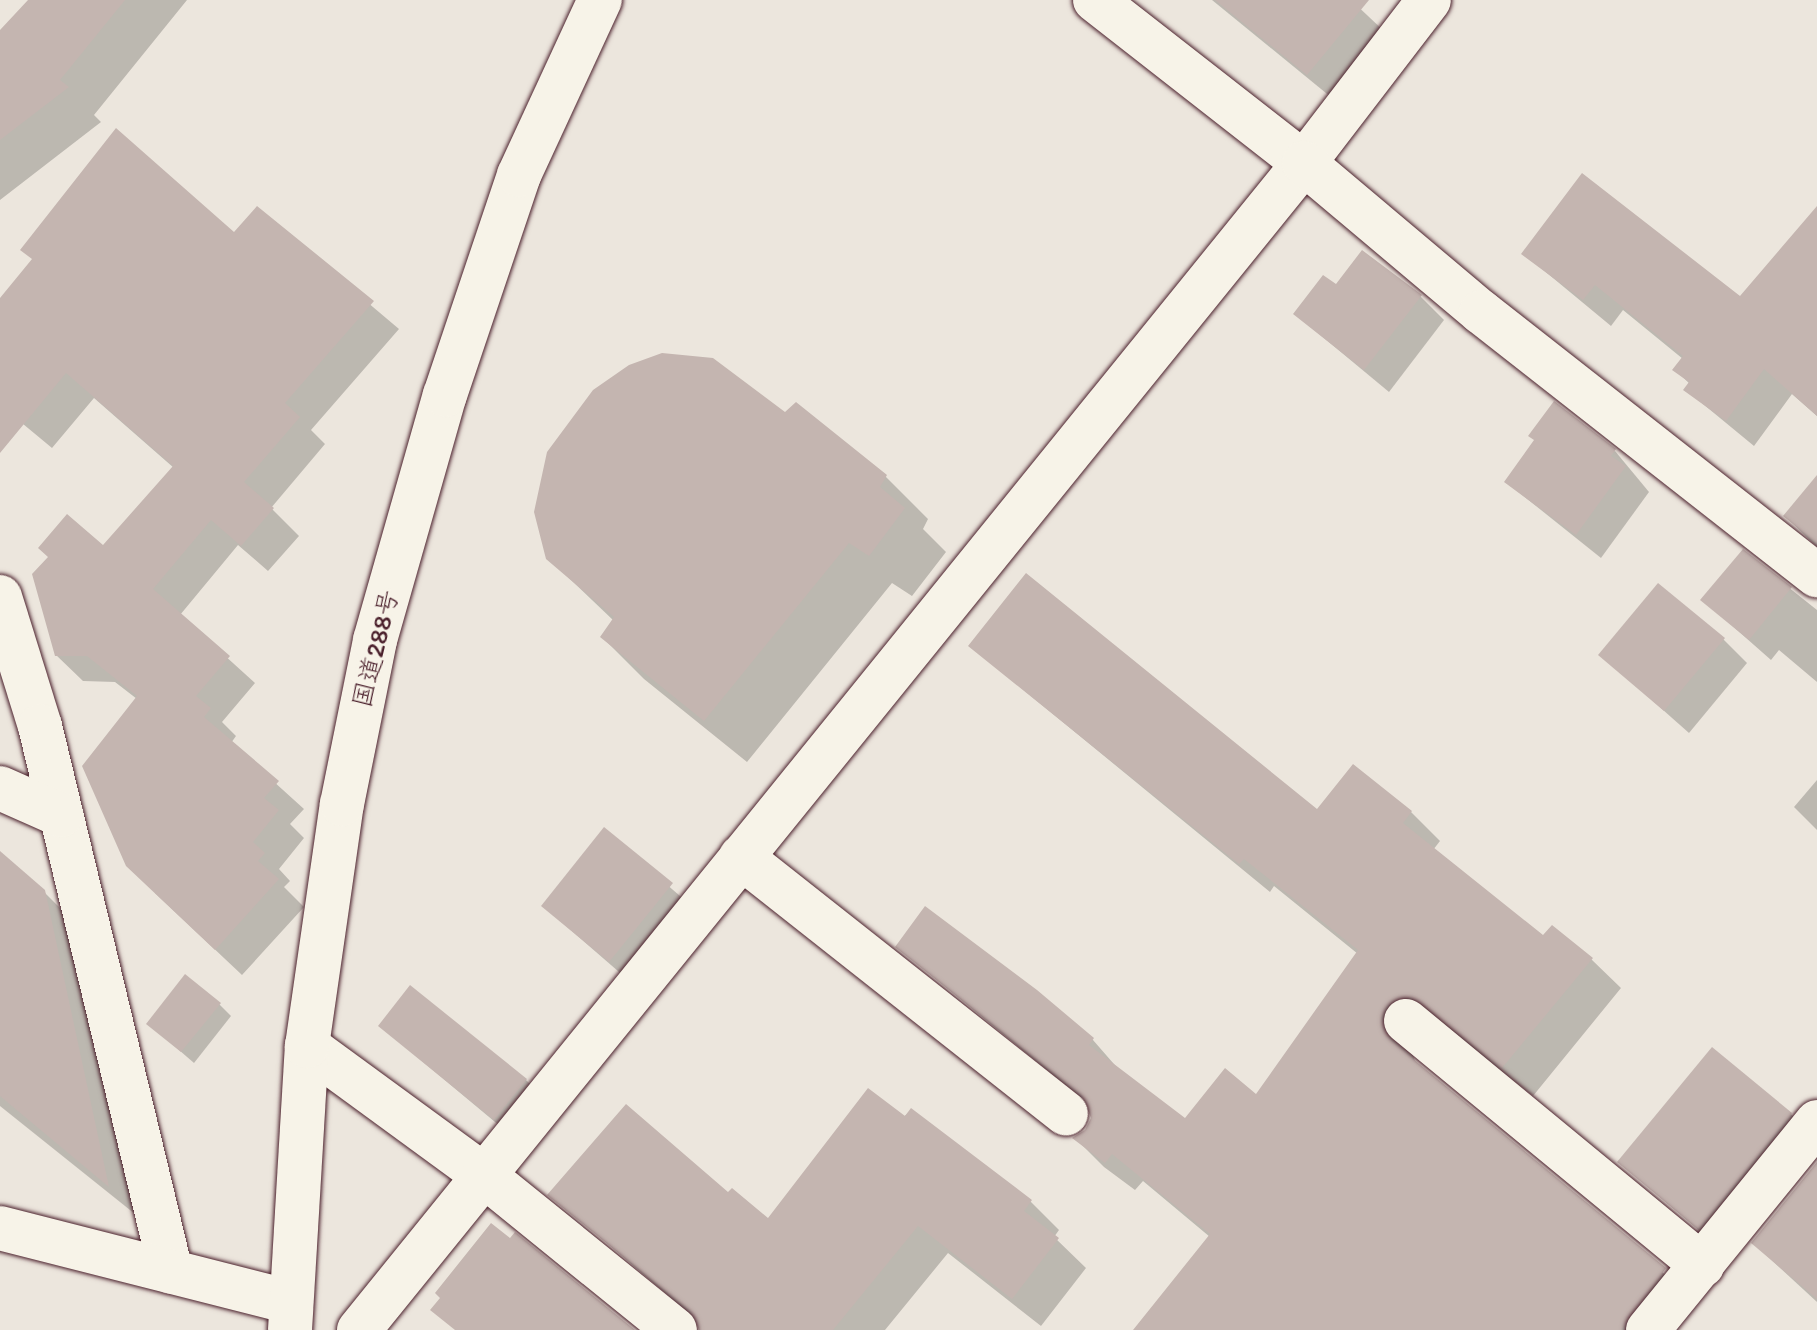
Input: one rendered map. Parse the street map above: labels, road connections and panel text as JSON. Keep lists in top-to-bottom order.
{
  "streets": {
    "main road": ["国道288号"]
  }
}
